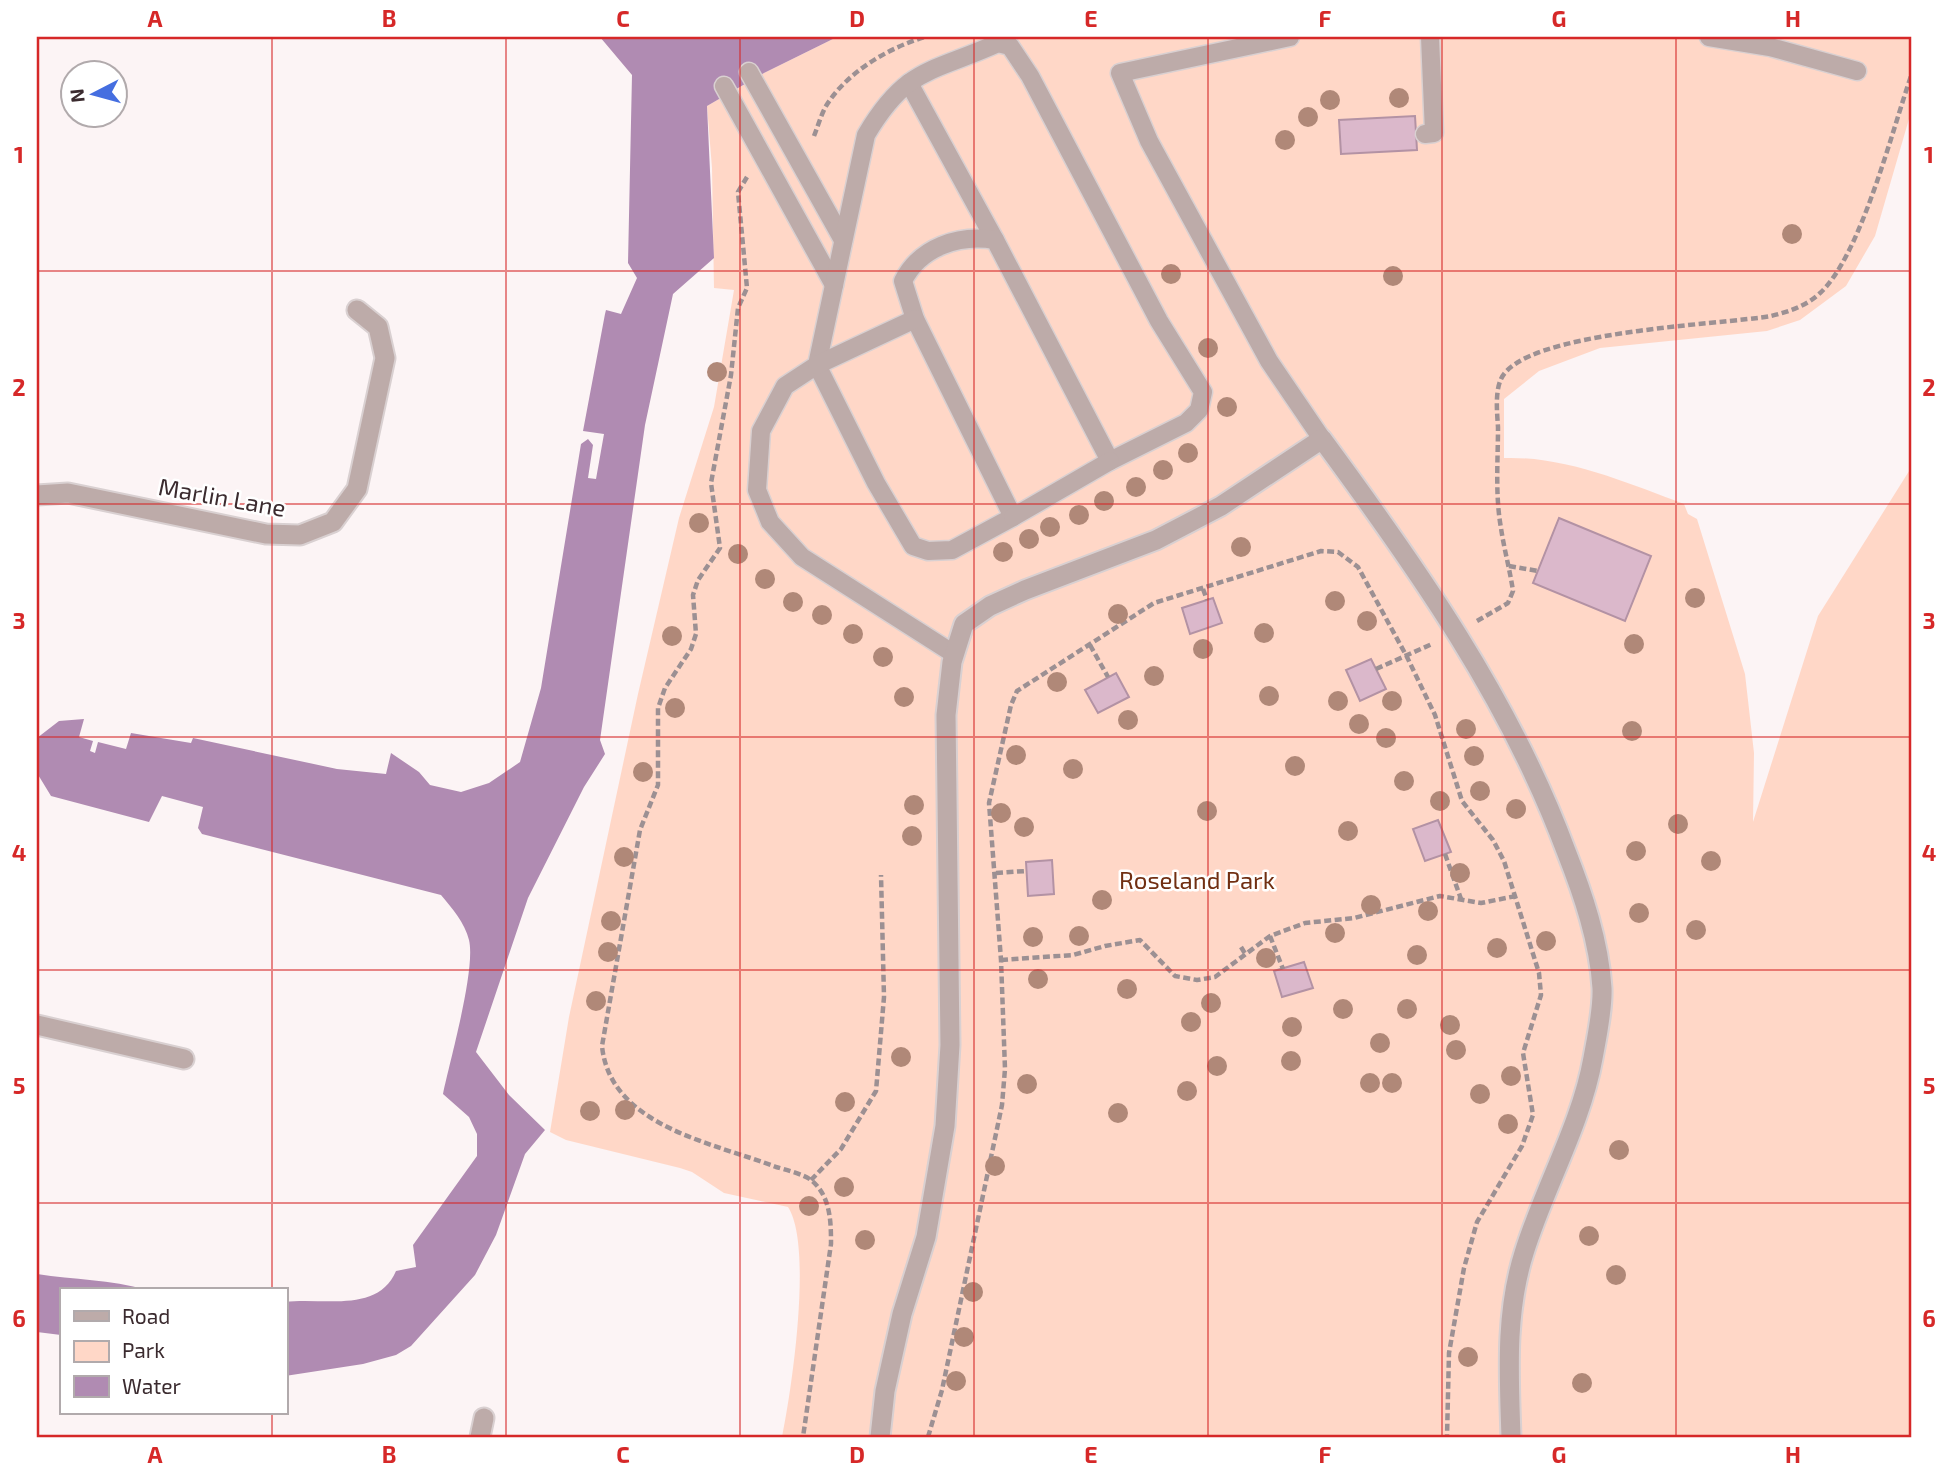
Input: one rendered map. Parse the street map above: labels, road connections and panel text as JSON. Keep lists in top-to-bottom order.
{
  "streets": {
    "street": ["Marlin Lane"]
  },
  "parks": ["Roseland Park"],
  "legend": ["Road", "Park", "Water"],
  "north": "left",
  "grid": {
    "columns": [
      "A",
      "B",
      "C",
      "D",
      "E",
      "F",
      "G",
      "H"
    ],
    "rows": [
      "1",
      "2",
      "3",
      "4",
      "5",
      "6"
    ]
  }
}
